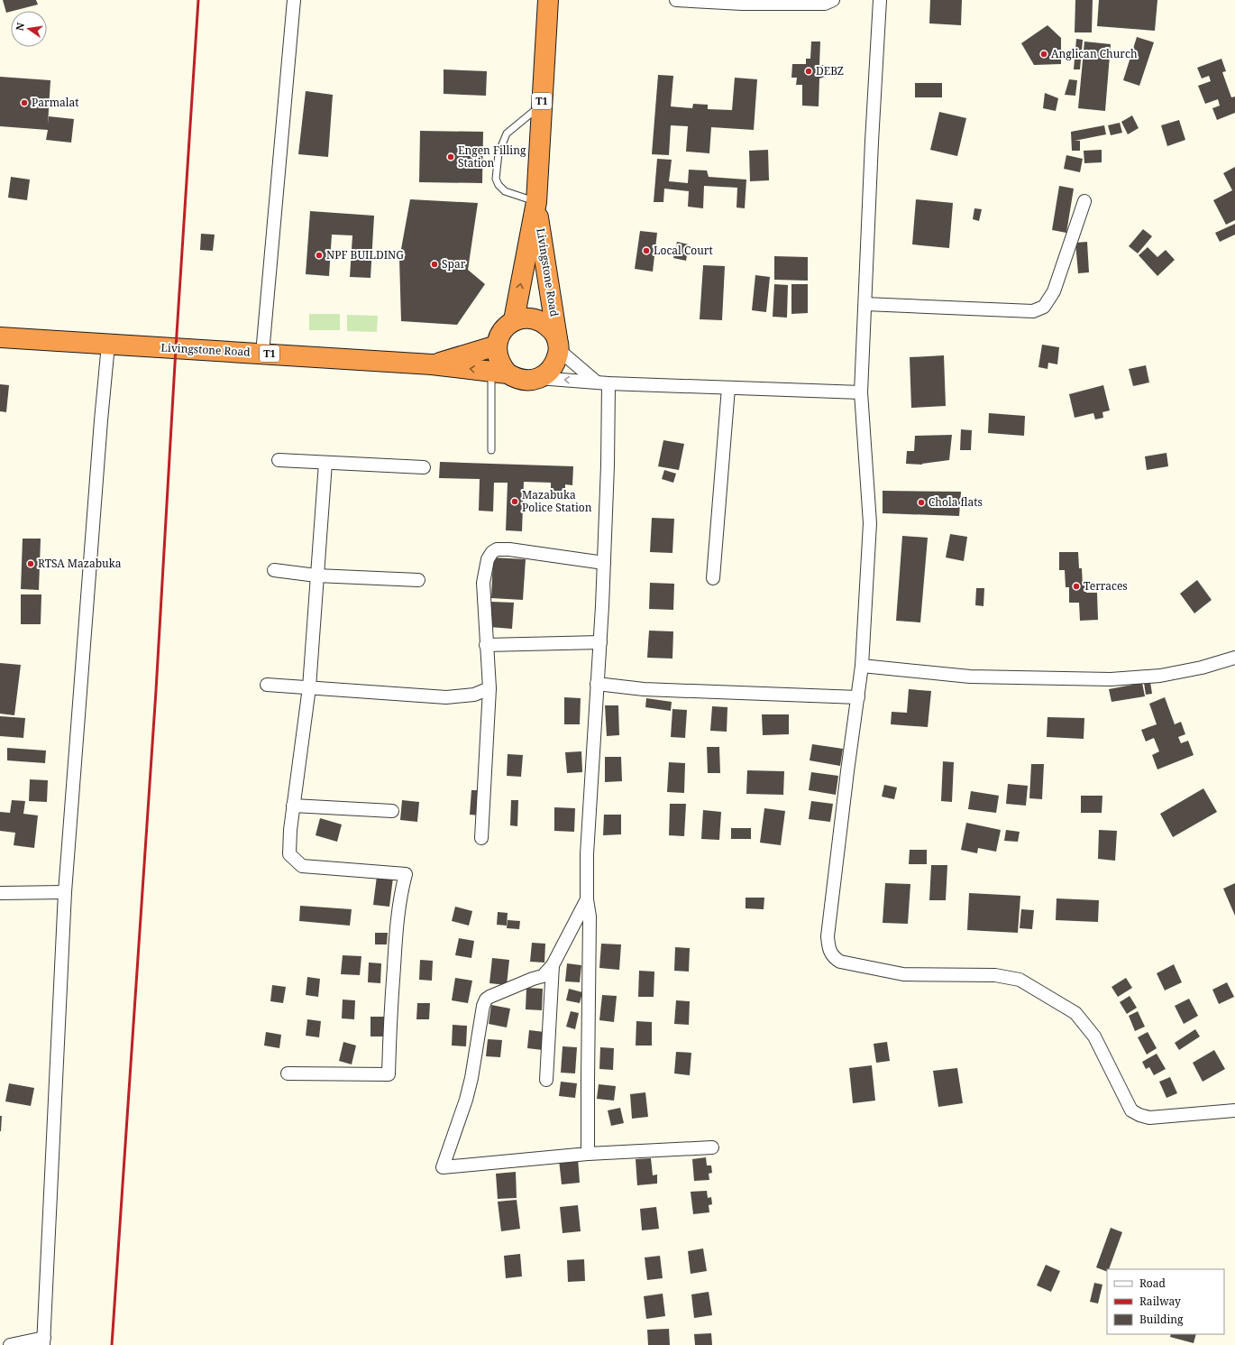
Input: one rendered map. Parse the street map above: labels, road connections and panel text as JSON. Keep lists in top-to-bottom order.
{
  "streets": {
    "highway": ["T1", "Livingstone Road"]
  },
  "places": [
    "Anglican Church",
    "DEBZ",
    "Parmalat",
    "Engen Filling Station",
    "Local Court",
    "NPF BUILDING",
    "Spar",
    "Mazabuka Police Station",
    "Chola flats",
    "RTSA Mazabuka",
    "Terraces"
  ],
  "legend": ["Road", "Railway", "Building"],
  "north": "left"
}
